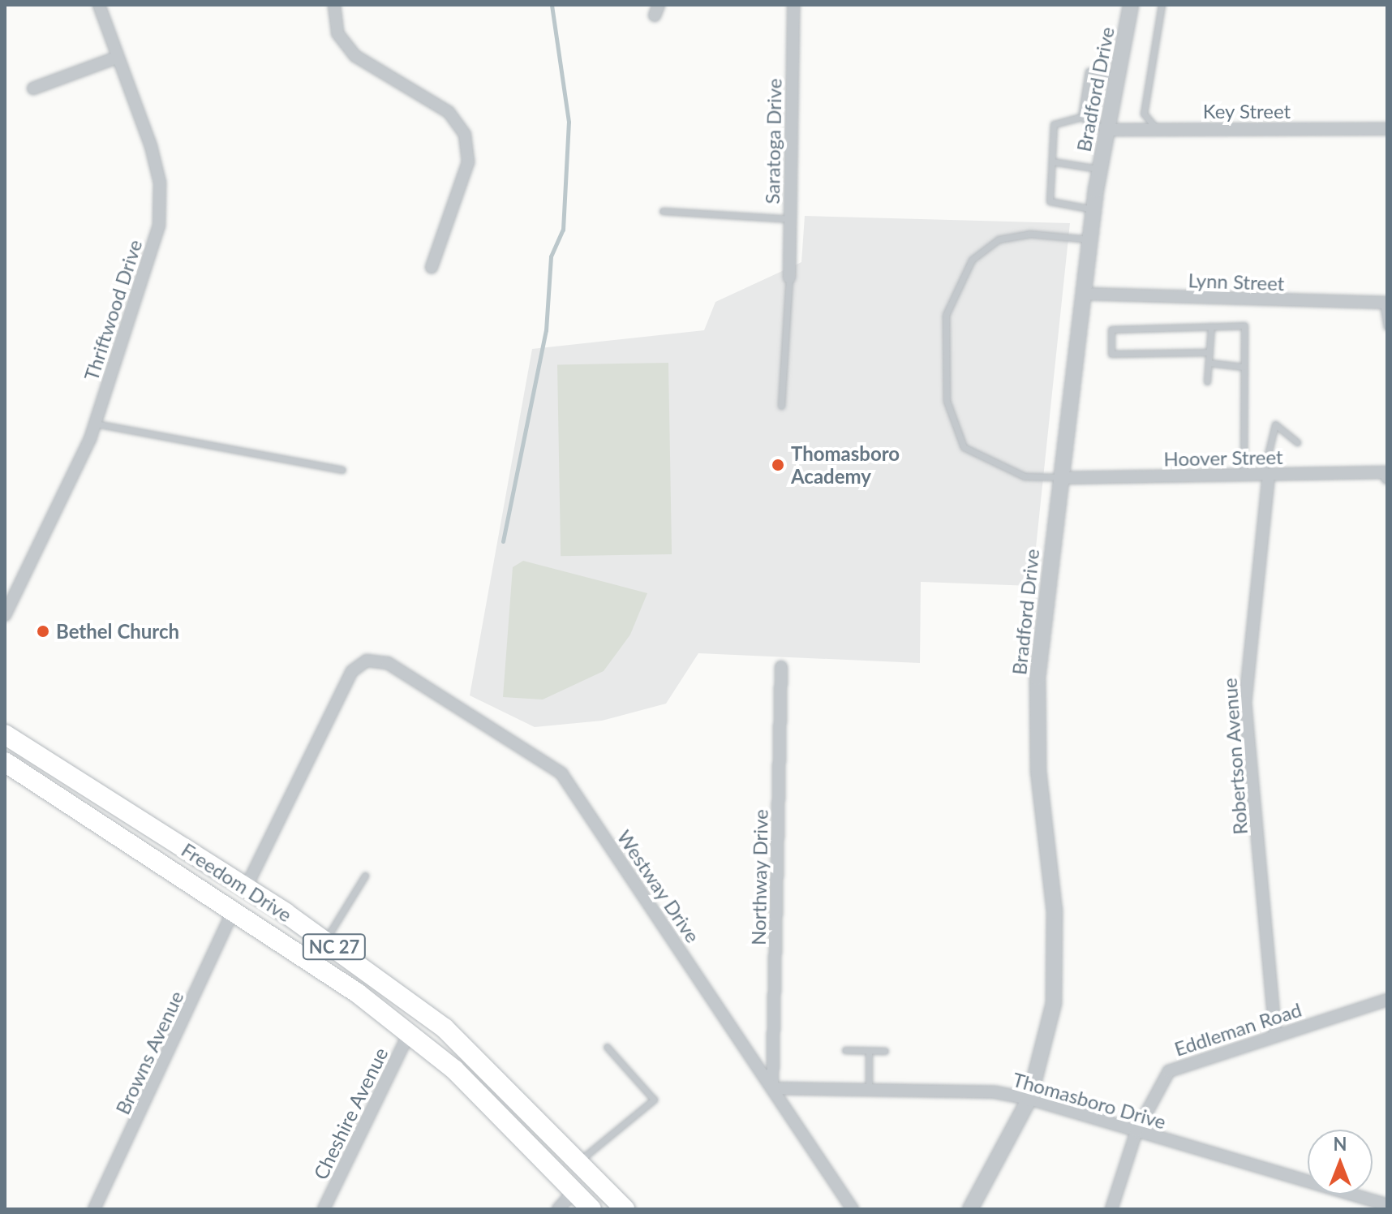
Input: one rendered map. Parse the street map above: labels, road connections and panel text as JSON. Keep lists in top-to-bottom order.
{
  "streets": {
    "main road": ["Freedom Drive", "NC 27"],
    "street": [
      "Bradford Drive",
      "Key Street",
      "Saratoga Drive",
      "Lynn Street",
      "Thriftwood Drive",
      "Hoover Street",
      "Robertson Avenue",
      "Northway Drive",
      "Westway Drive",
      "Eddleman Road",
      "Browns Avenue",
      "Thomasboro Drive",
      "Cheshire Avenue"
    ]
  },
  "crossings": [
    ["Bradford Drive", "Key Street"],
    ["Bradford Drive", "Lynn Street"],
    ["Bradford Drive", "Hoover Street"],
    ["Bradford Drive", "Thomasboro Drive"],
    ["Hoover Street", "Robertson Avenue"],
    ["Robertson Avenue", "Eddleman Road"],
    ["Northway Drive", "Westway Drive"],
    ["Northway Drive", "Thomasboro Drive"],
    ["Freedom Drive", "Westway Drive"],
    ["Freedom Drive", "Browns Avenue"],
    ["Freedom Drive", "Cheshire Avenue"],
    ["Westway Drive", "Thomasboro Drive"],
    ["Eddleman Road", "Thomasboro Drive"]
  ],
  "places": ["Thomasboro Academy", "Bethel Church"],
  "north": "top"
}
